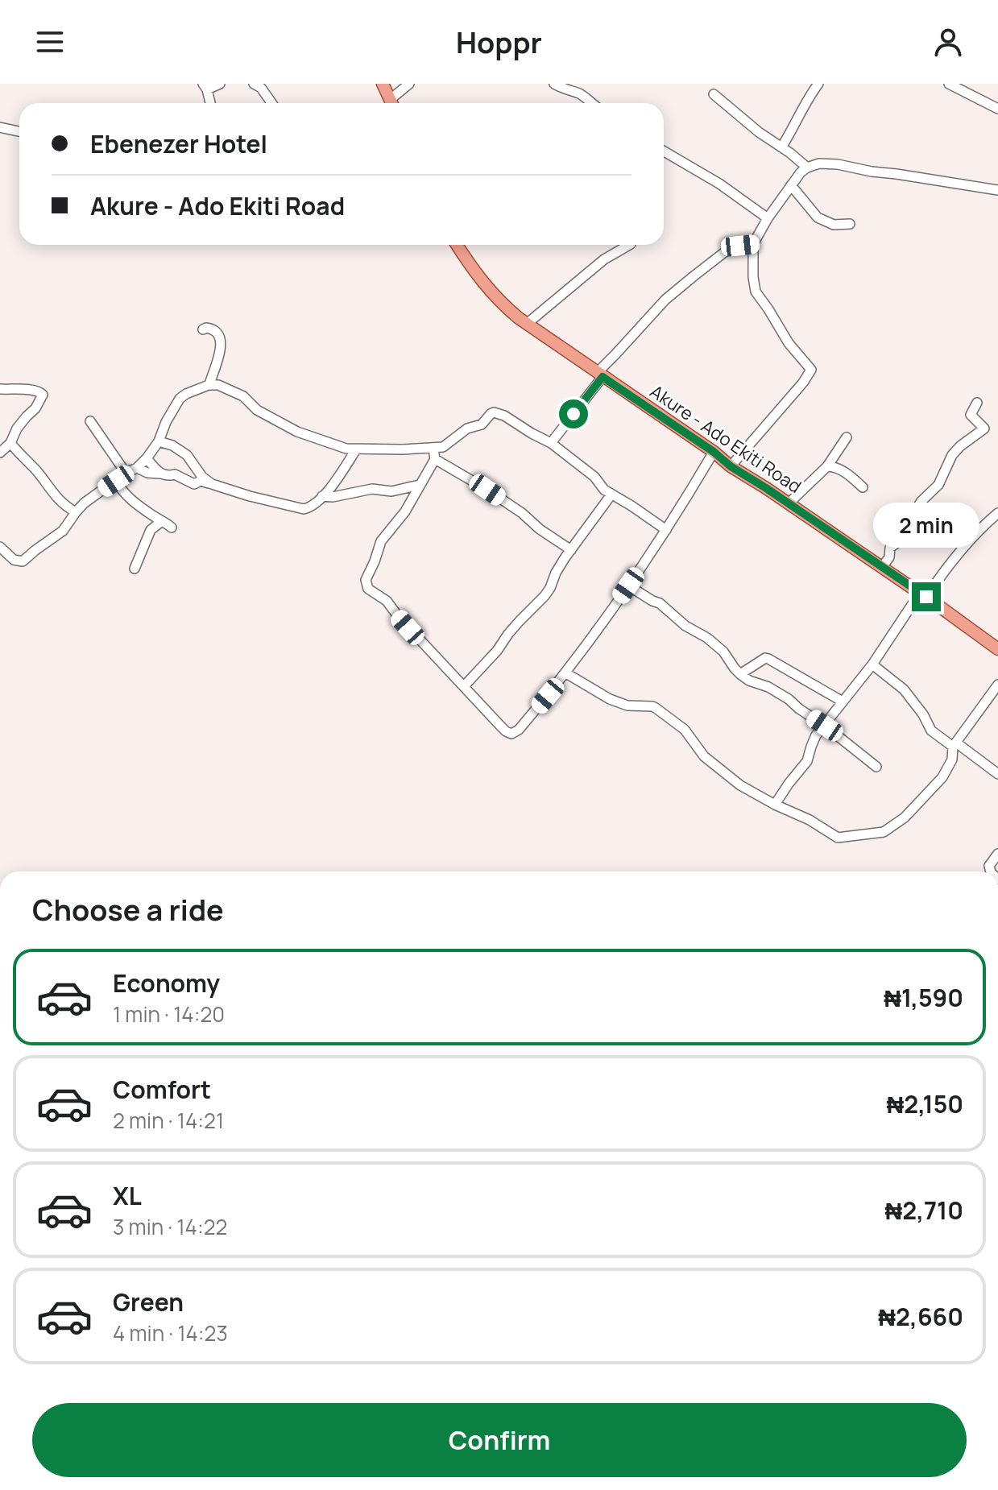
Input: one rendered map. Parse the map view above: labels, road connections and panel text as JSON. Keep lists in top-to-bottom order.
{
  "streets": {
    "main road": ["Akure - Ado Ekiti Road"]
  },
  "page": {
    "header": "Hoppr",
    "banner": ["Ebenezer Hotel", "Akure - Ado Ekiti Road"],
    "bubble": "2 min",
    "heading": "Choose a ride",
    "list": [
      {
        "name": "Economy",
        "note": "1 min · 14:20",
        "value": "₦1,590"
      },
      {
        "name": "Comfort",
        "note": "2 min · 14:21",
        "value": "₦2,150"
      },
      {
        "name": "XL",
        "note": "3 min · 14:22",
        "value": "₦2,710"
      },
      {
        "name": "Green",
        "note": "4 min · 14:23",
        "value": "₦2,660"
      }
    ],
    "buttons": "Confirm"
  }
}
